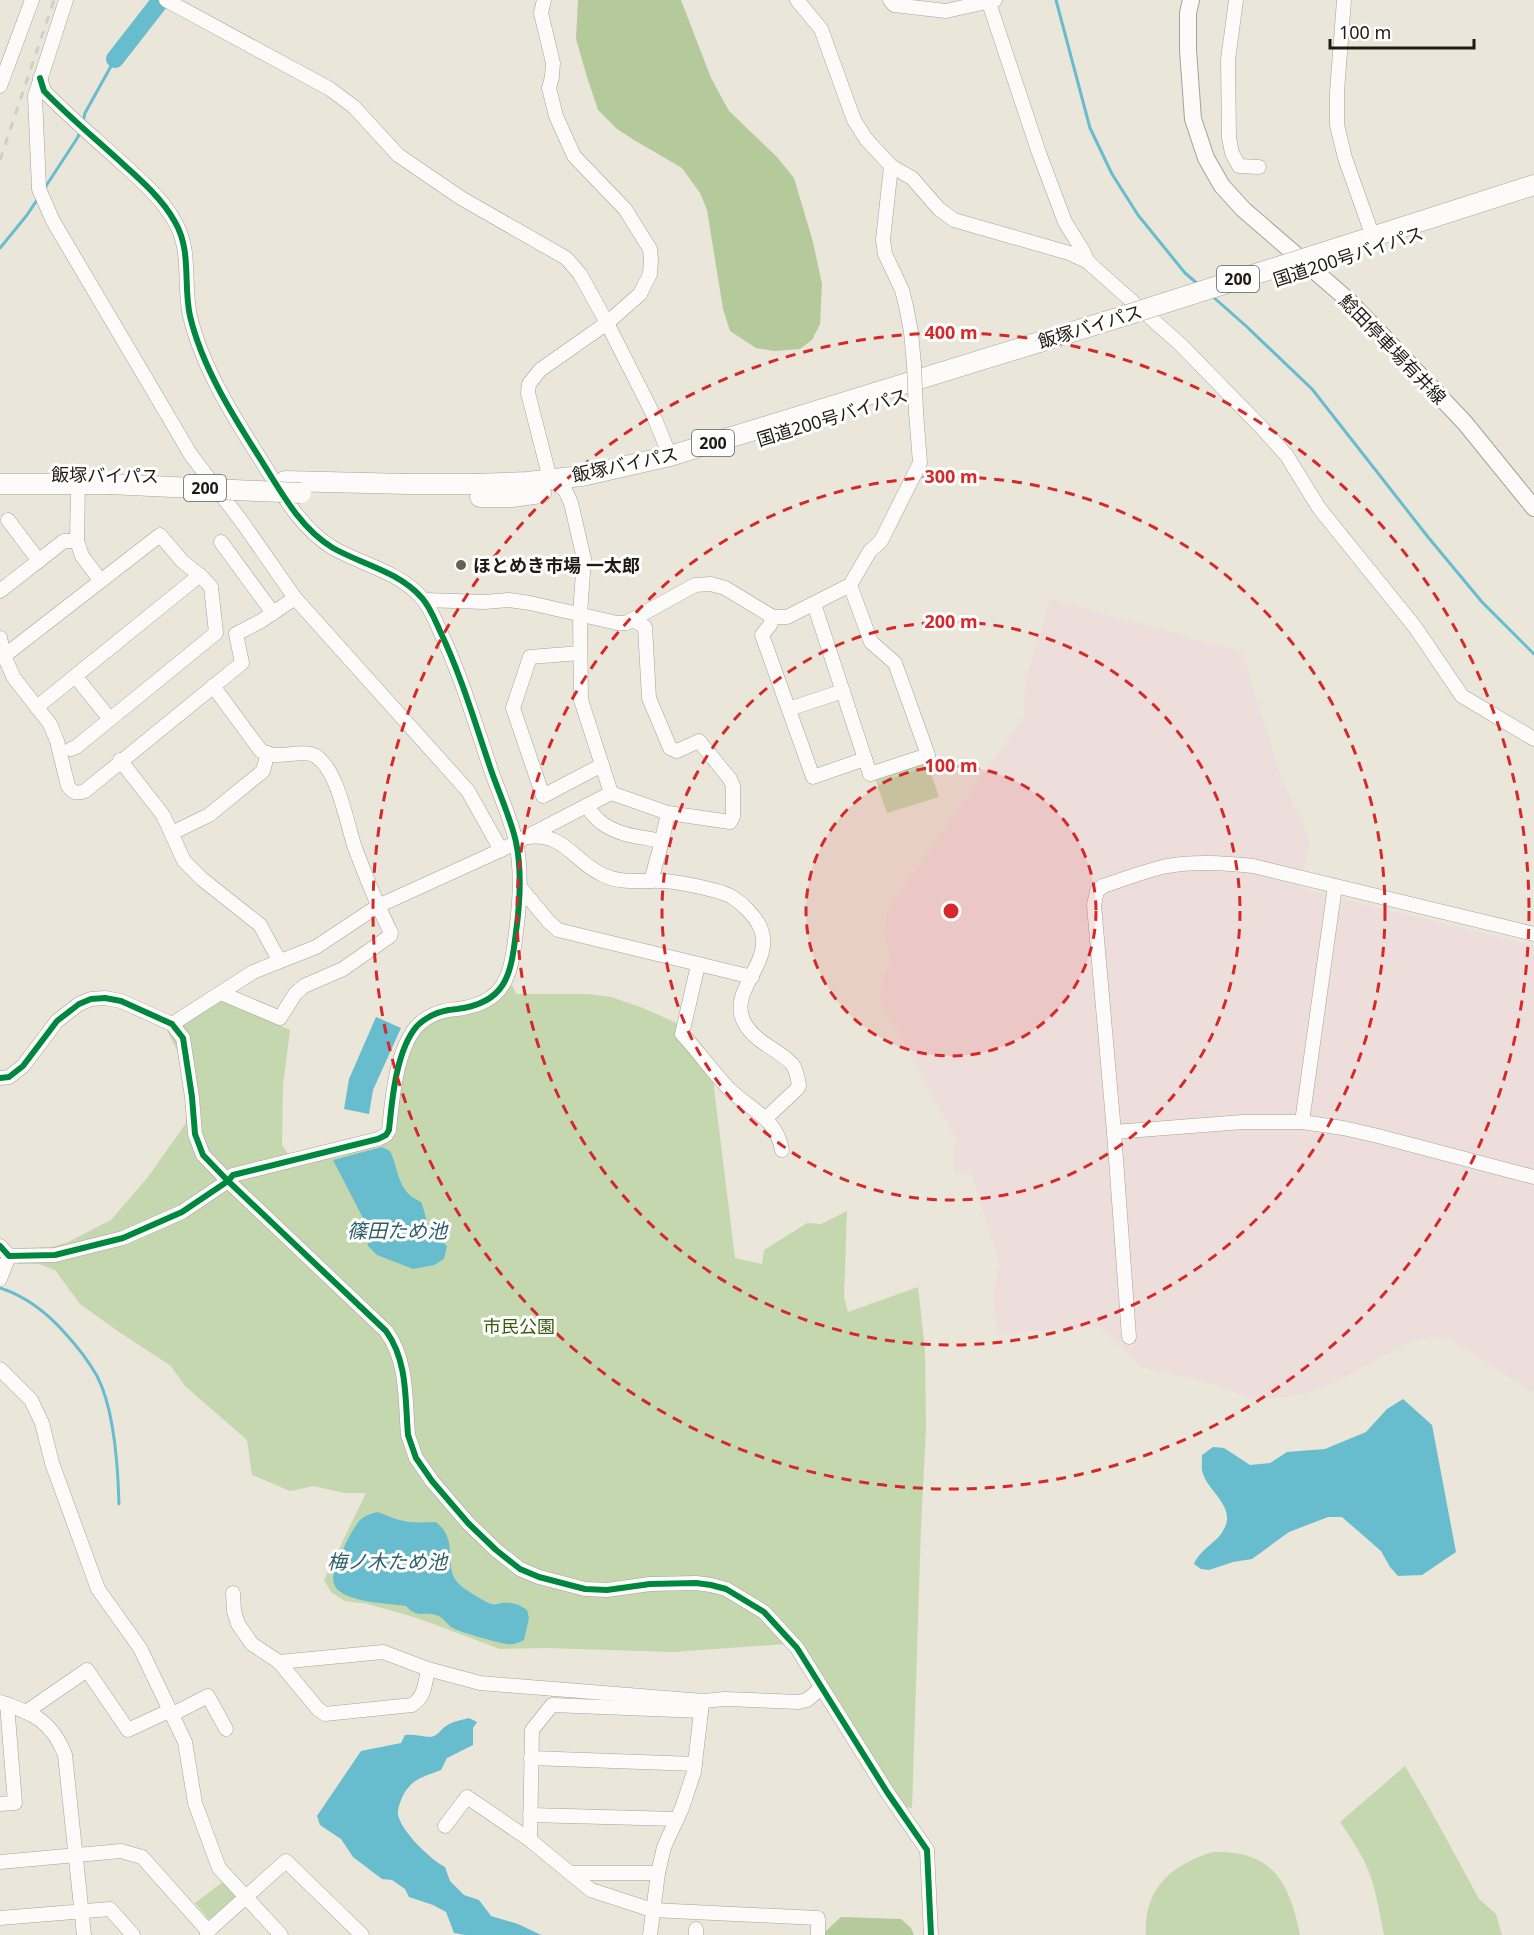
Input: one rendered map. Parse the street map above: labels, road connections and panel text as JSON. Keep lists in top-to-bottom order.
{
  "streets": {
    "highway": ["国道200号バイパス", "200", "飯塚バイパス"],
    "main road": ["鯰田停車場有井線"]
  },
  "crossings": [
    ["国道200号バイパス", "200"],
    ["国道200号バイパス", "飯塚バイパス"]
  ],
  "water": ["篠田ため池", "梅ノ木ため池"],
  "parks": ["市民公園"],
  "places": ["ほとめき市場 一太郎"],
  "scale_bar": "100 m",
  "rings": [
    "400 m",
    "300 m",
    "200 m",
    "100 m"
  ]
}
